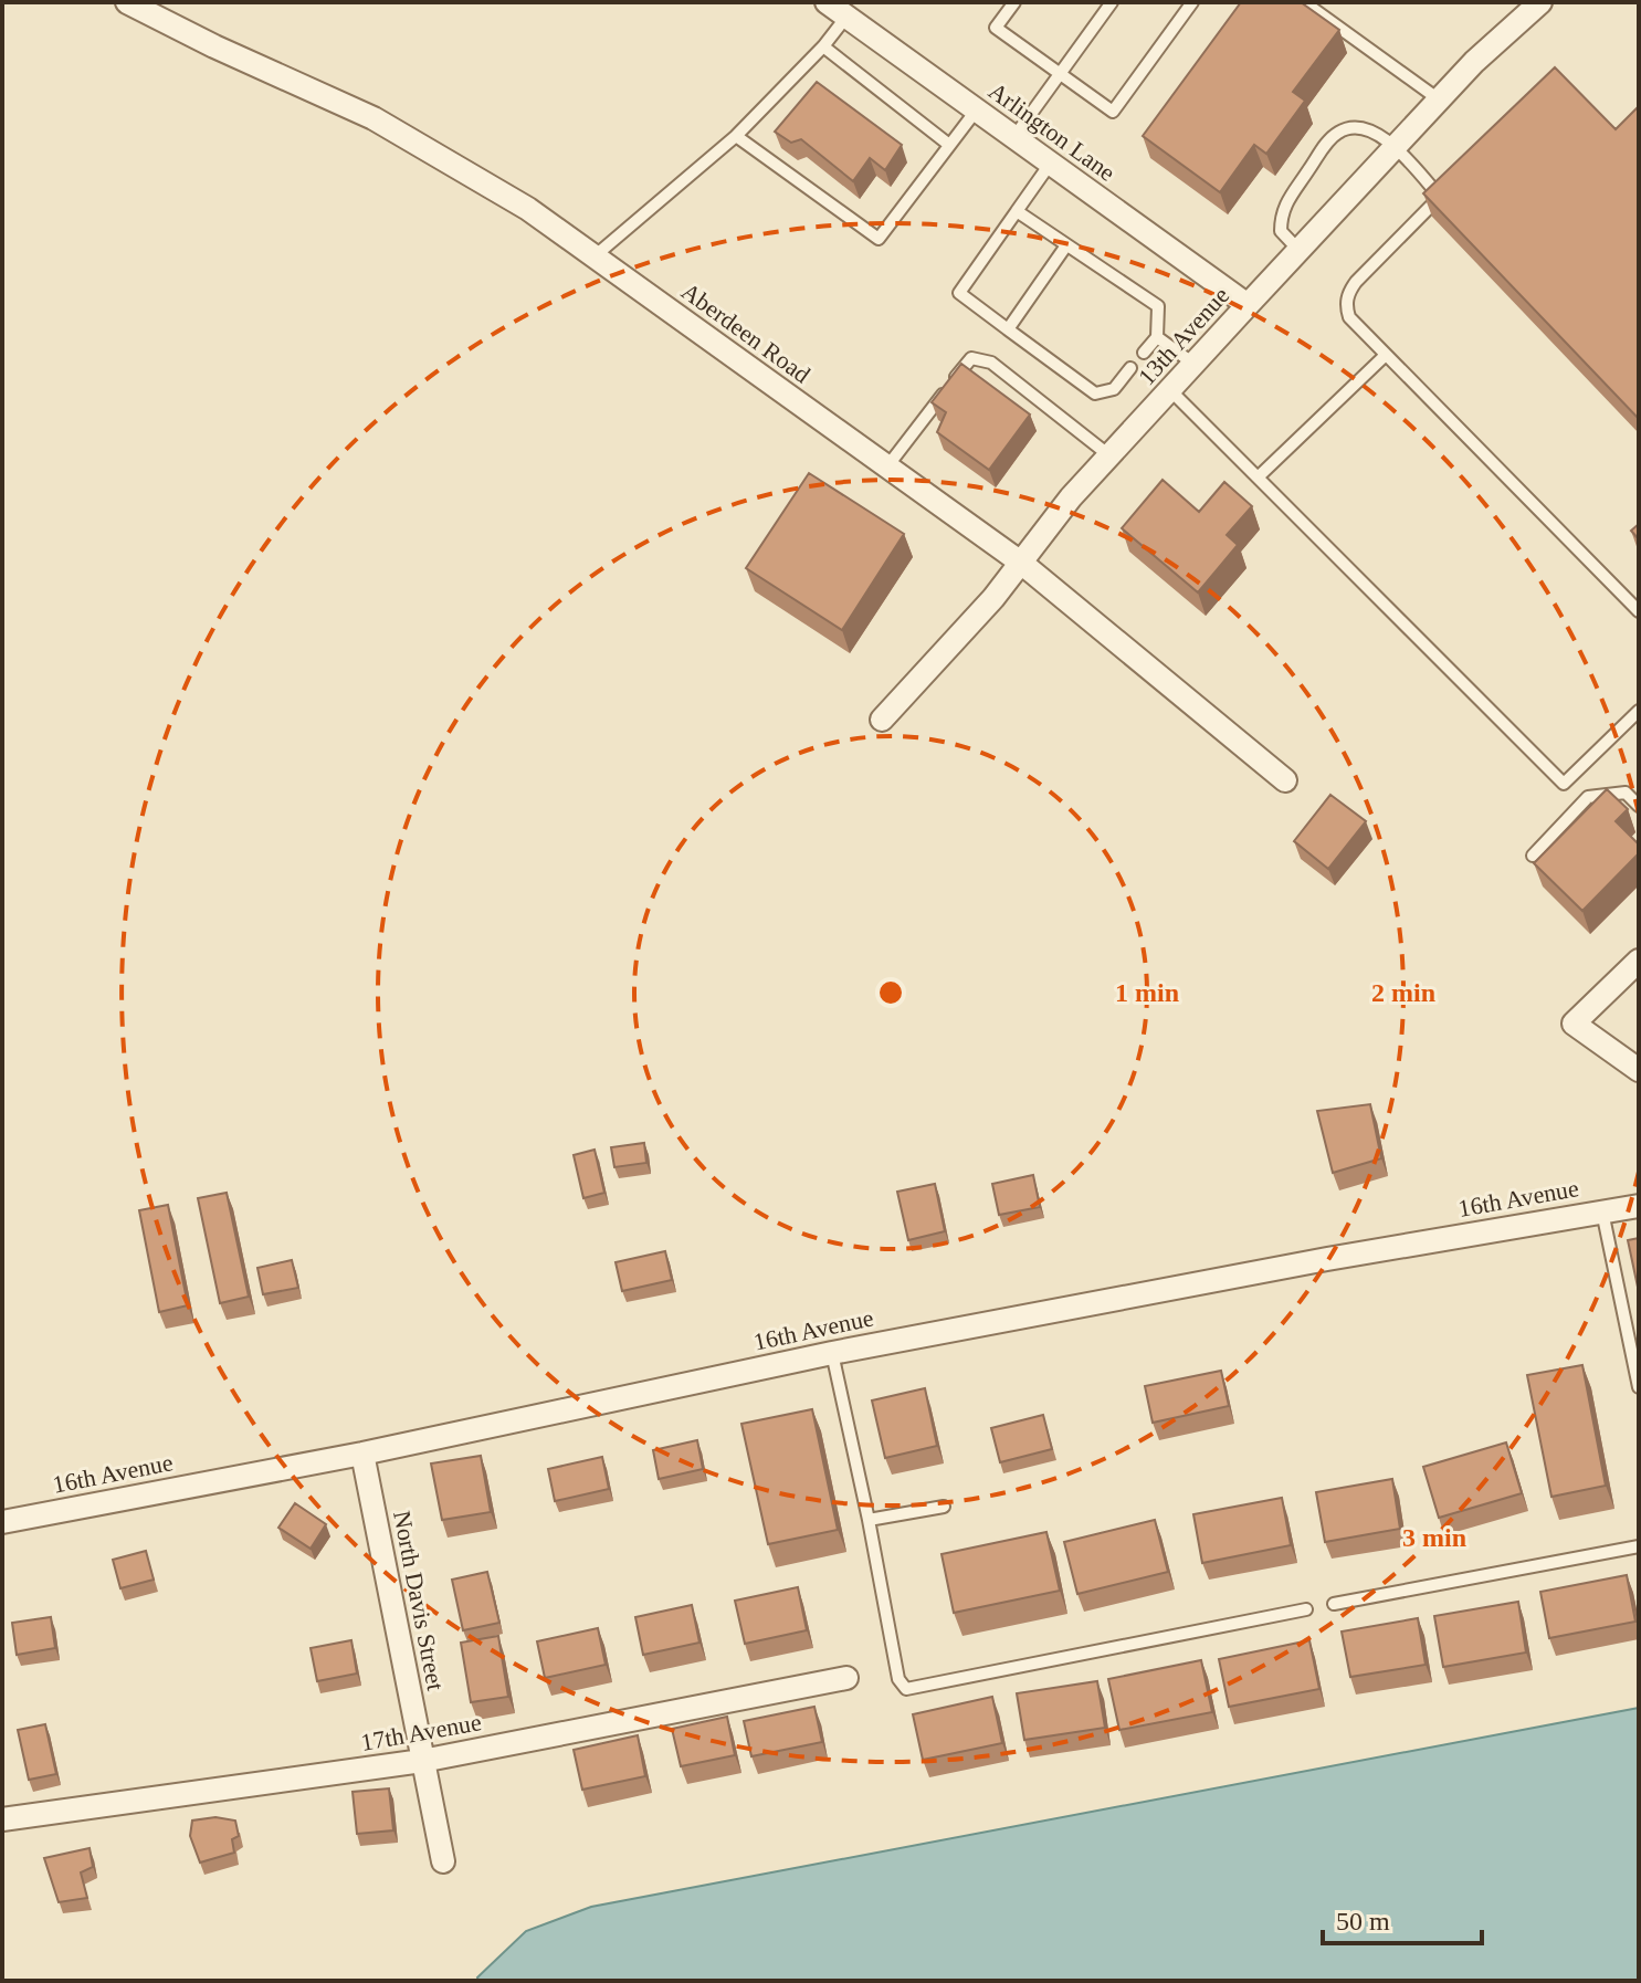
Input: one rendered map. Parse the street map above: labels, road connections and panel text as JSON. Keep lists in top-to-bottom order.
{
  "streets": {
    "street": [
      "Arlington Lane",
      "Aberdeen Road",
      "13th Avenue",
      "16th Avenue",
      "North Davis Street",
      "17th Avenue"
    ]
  },
  "crossings": [
    ["Arlington Lane", "13th Avenue"],
    ["Aberdeen Road", "13th Avenue"],
    ["16th Avenue", "North Davis Street"],
    ["North Davis Street", "17th Avenue"]
  ],
  "scale_bar": "50 m",
  "rings": ["1 min", "2 min", "3 min"]
}
